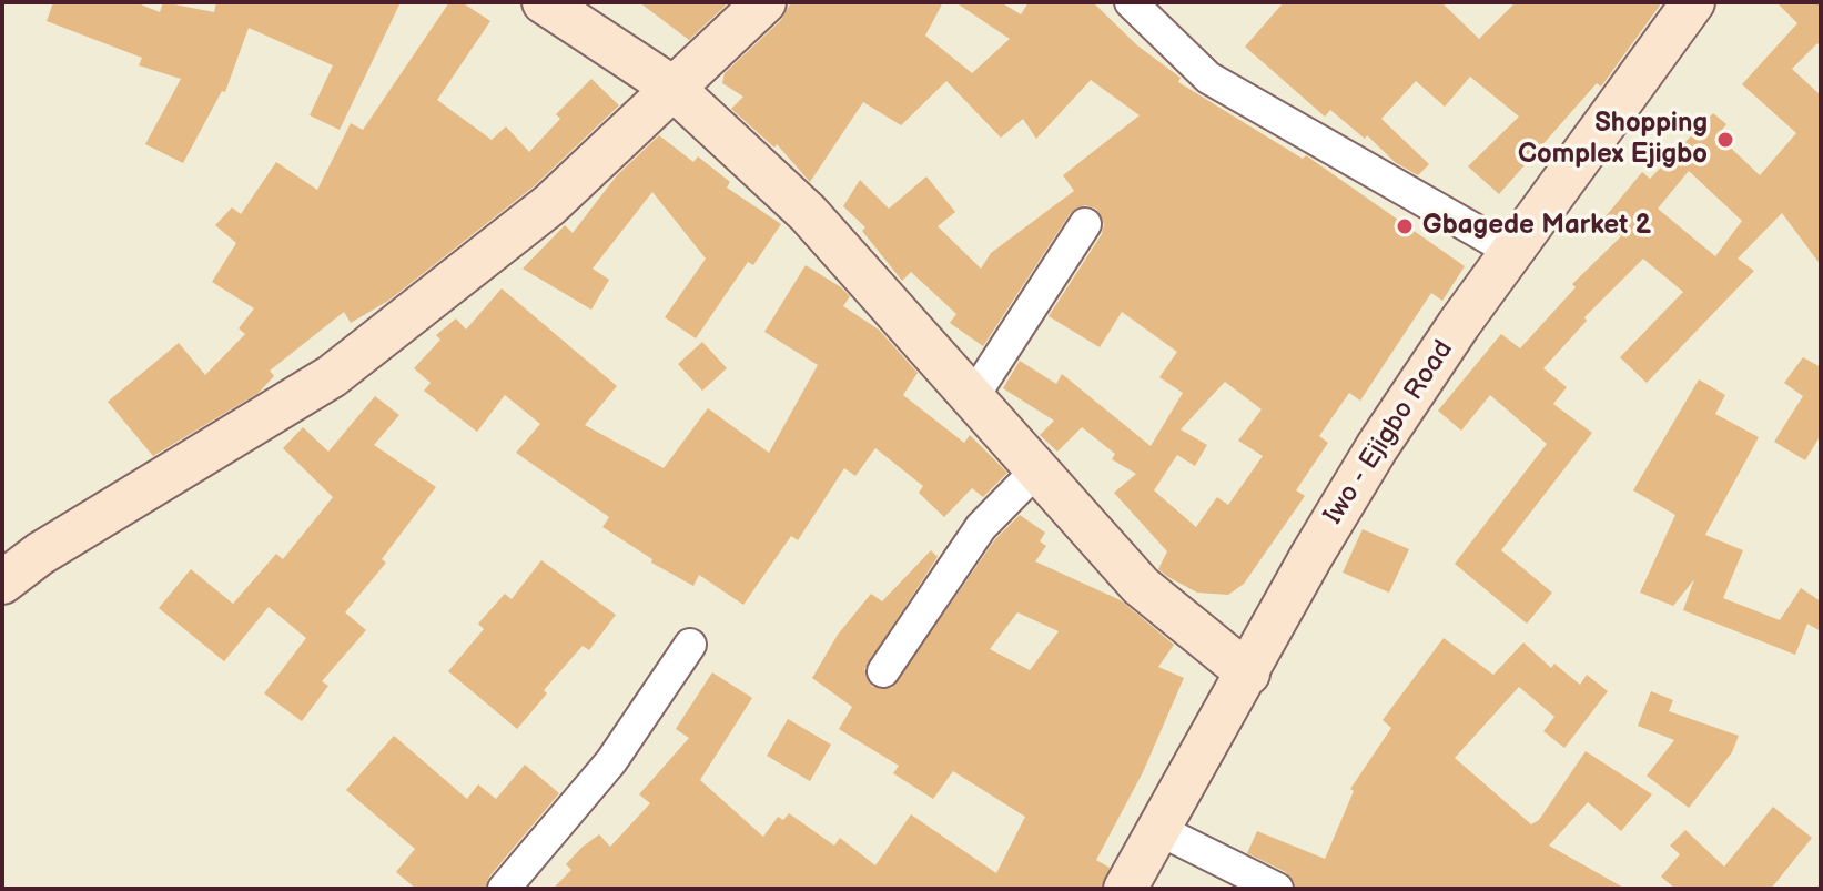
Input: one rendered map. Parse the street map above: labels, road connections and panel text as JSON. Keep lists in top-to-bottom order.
{
  "streets": {
    "main road": ["Iwo - Ejigbo Road"]
  },
  "places": ["Shopping Complex Ejigbo", "Gbagede Market 2"]
}
